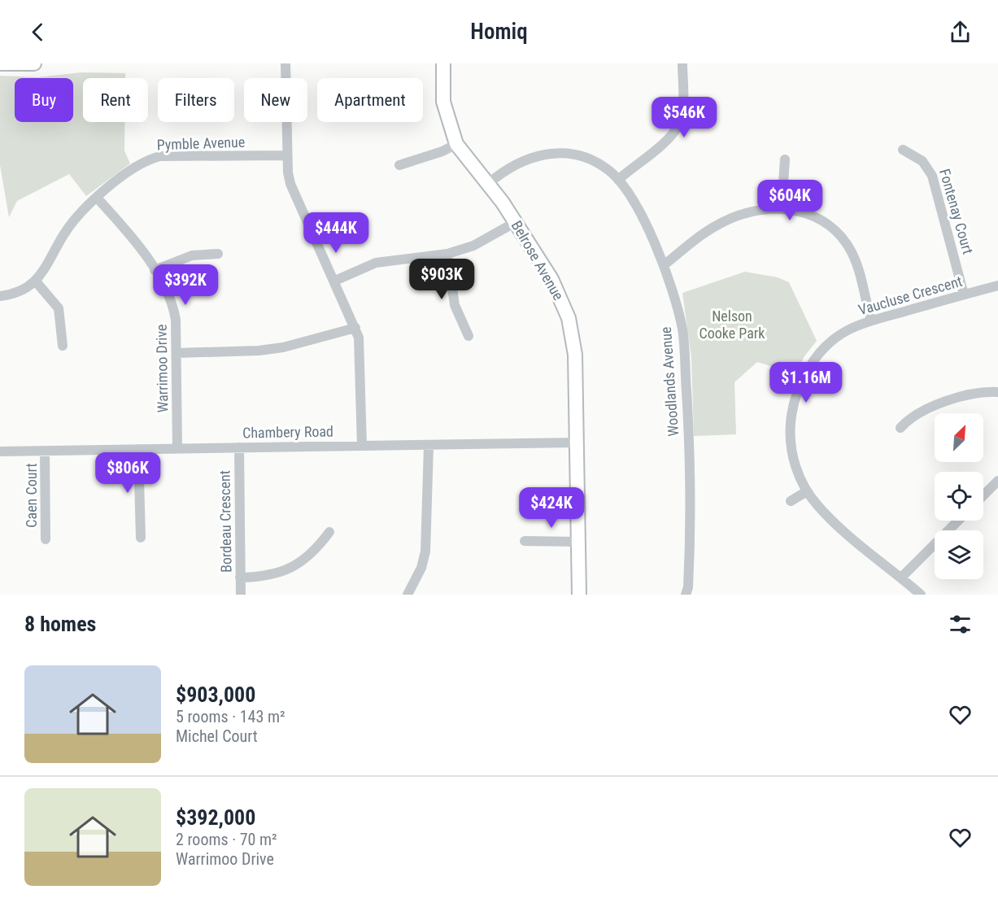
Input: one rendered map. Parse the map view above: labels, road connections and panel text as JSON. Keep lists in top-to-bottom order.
{
  "streets": {
    "street": [
      "Pymble Avenue",
      "Fontenay Court",
      "Belrose Avenue",
      "Vaucluse Crescent",
      "Warrimoo Drive",
      "Woodlands Avenue",
      "Chambery Road",
      "Caen Court",
      "Bordeau Crescent"
    ]
  },
  "crossings": [
    ["Pymble Avenue", "Warrimoo Drive"],
    ["Fontenay Court", "Vaucluse Crescent"],
    ["Belrose Avenue", "Woodlands Avenue"],
    ["Belrose Avenue", "Chambery Road"],
    ["Warrimoo Drive", "Chambery Road"],
    ["Chambery Road", "Caen Court"],
    ["Chambery Road", "Bordeau Crescent"]
  ],
  "parks": ["Nelson Cooke Park"],
  "north": "top right",
  "page": {
    "header": "Homiq",
    "chip": [
      "Buy",
      "Rent",
      "Filters",
      "New",
      "Apartment"
    ],
    "price": [
      "$546K",
      "$604K",
      "$444K",
      "$903K",
      "$392K",
      "$1.16M",
      "$806K",
      "$424K"
    ],
    "heading": "8 homes",
    "list": [
      {
        "name": "$903,000",
        "note": "5 rooms · 143 m² · Michel Court"
      },
      {
        "name": "$392,000",
        "note": "2 rooms · 70 m² · Warrimoo Drive"
      }
    ]
  }
}
